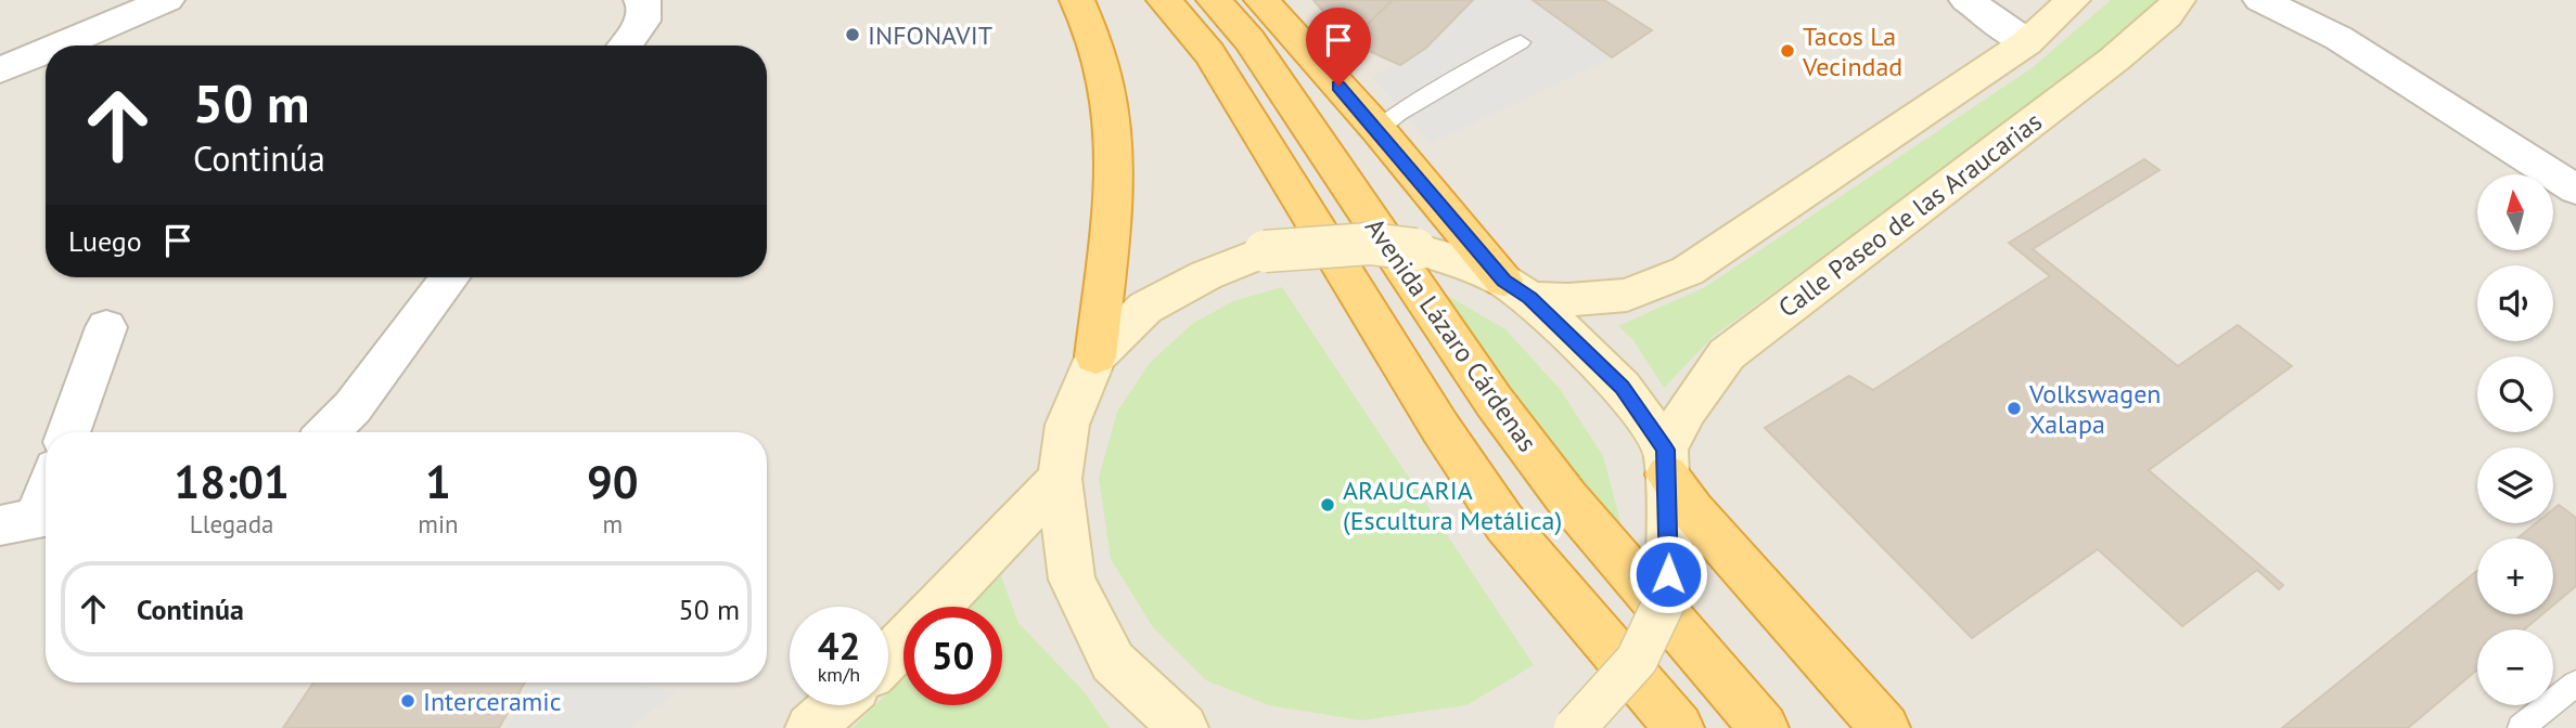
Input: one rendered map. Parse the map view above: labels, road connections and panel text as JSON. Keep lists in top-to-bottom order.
{
  "streets": {
    "highway": ["Avenida Lázaro Cárdenas"],
    "main road": ["Calle Paseo de las Araucarias"]
  },
  "places": [
    "INFONAVIT",
    "Tacos La Vecindad",
    "Volkswagen Xalapa",
    "ARAUCARIA (Escultura Metálica)",
    "Interceramic"
  ],
  "north": "top",
  "page": {
    "turn": ["50 m", "Continúa"],
    "map_buttons": ["+", "−"],
    "then": "Luego",
    "eta": [
      "18:01",
      "Llegada",
      "1",
      "min",
      "90",
      "m"
    ],
    "list": [
      {
        "name": "Continúa",
        "value": "50 m"
      }
    ],
    "speed": "42 km/h",
    "limit": "50"
  }
}
